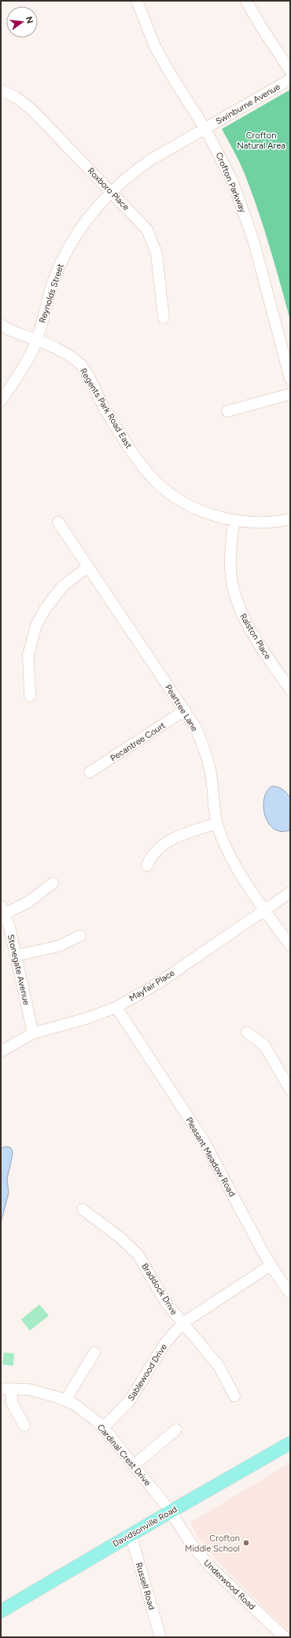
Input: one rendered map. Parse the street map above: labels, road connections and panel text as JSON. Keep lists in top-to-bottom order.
{
  "streets": {
    "main road": ["Davidsonville Road"],
    "street": [
      "Swinburne Avenue",
      "Crofton Parkway",
      "Roxboro Place",
      "Reynolds Street",
      "Regents Park Road East",
      "Ralston Place",
      "Peartree Lane",
      "Pecantree Court",
      "Stonegate Avenue",
      "Mayfair Place",
      "Pleasant Meadow Road",
      "Braddock Drive",
      "Sablewood Drive",
      "Cardinal Crest Drive",
      "Underwood Road",
      "Russell Road"
    ]
  },
  "crossings": [
    ["Swinburne Avenue", "Crofton Parkway"],
    ["Swinburne Avenue", "Reynolds Street"],
    ["Crofton Parkway", "Reynolds Street"],
    ["Roxboro Place", "Reynolds Street"],
    ["Reynolds Street", "Regents Park Road East"],
    ["Regents Park Road East", "Ralston Place"],
    ["Peartree Lane", "Pecantree Court"],
    ["Peartree Lane", "Mayfair Place"],
    ["Stonegate Avenue", "Mayfair Place"],
    ["Mayfair Place", "Pleasant Meadow Road"],
    ["Pleasant Meadow Road", "Sablewood Drive"],
    ["Braddock Drive", "Sablewood Drive"],
    ["Sablewood Drive", "Cardinal Crest Drive"],
    ["Cardinal Crest Drive", "Davidsonville Road"],
    ["Cardinal Crest Drive", "Underwood Road"],
    ["Davidsonville Road", "Underwood Road"],
    ["Davidsonville Road", "Russell Road"]
  ],
  "parks": ["Crofton Natural Area"],
  "places": ["Crofton Middle School"],
  "north": "right"
}
